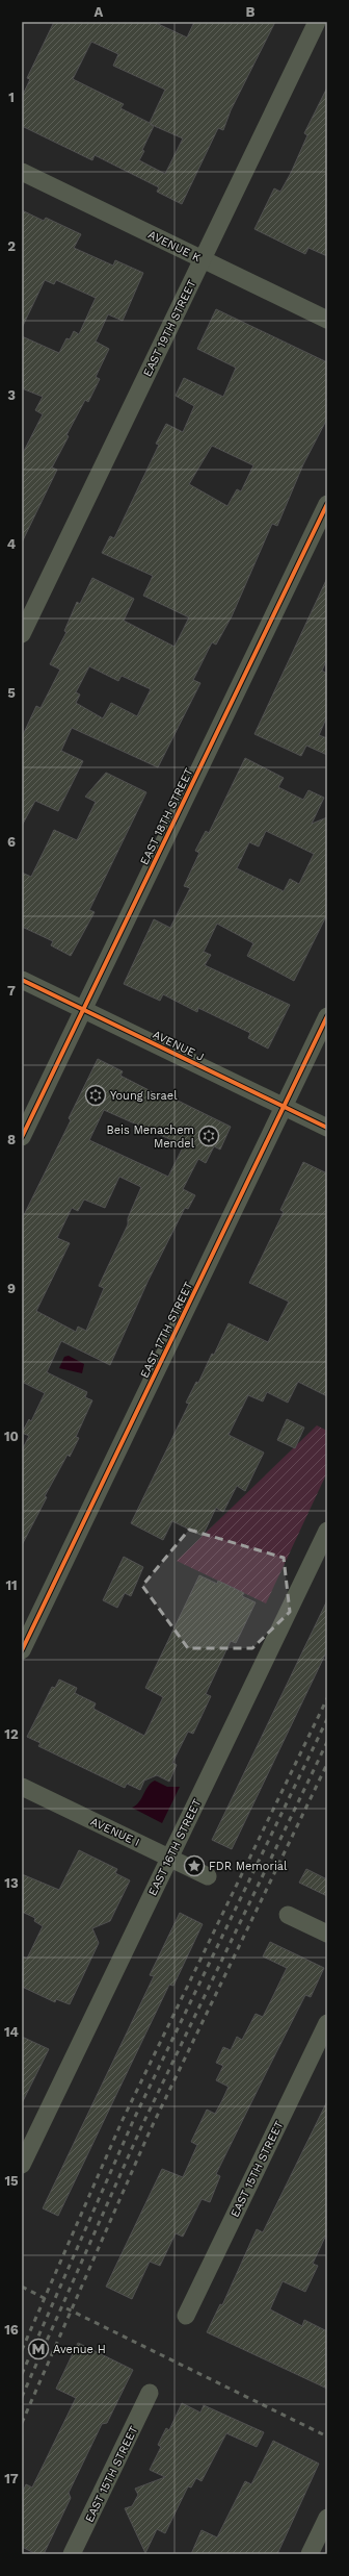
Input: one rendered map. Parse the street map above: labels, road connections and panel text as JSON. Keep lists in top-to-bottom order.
{
  "streets": {
    "street": [
      "AVENUE K",
      "EAST 19TH STREET",
      "EAST 18TH STREET",
      "AVENUE J",
      "EAST 17TH STREET",
      "AVENUE I",
      "EAST 16TH STREET",
      "EAST 15TH STREET"
    ]
  },
  "crossings": [
    ["AVENUE K", "EAST 19TH STREET"],
    ["EAST 18TH STREET", "AVENUE J"],
    ["AVENUE J", "EAST 17TH STREET"],
    ["AVENUE I", "EAST 16TH STREET"]
  ],
  "places": {
    "synagogue": ["Young Israel", "Beis Menachem Mendel"],
    "place": ["FDR Memorial"],
    "metro station": ["Avenue H"]
  },
  "grid": {
    "columns": ["A", "B"],
    "rows": [
      "1",
      "2",
      "3",
      "4",
      "5",
      "6",
      "7",
      "8",
      "9",
      "10",
      "11",
      "12",
      "13",
      "14",
      "15",
      "16",
      "17"
    ]
  }
}
